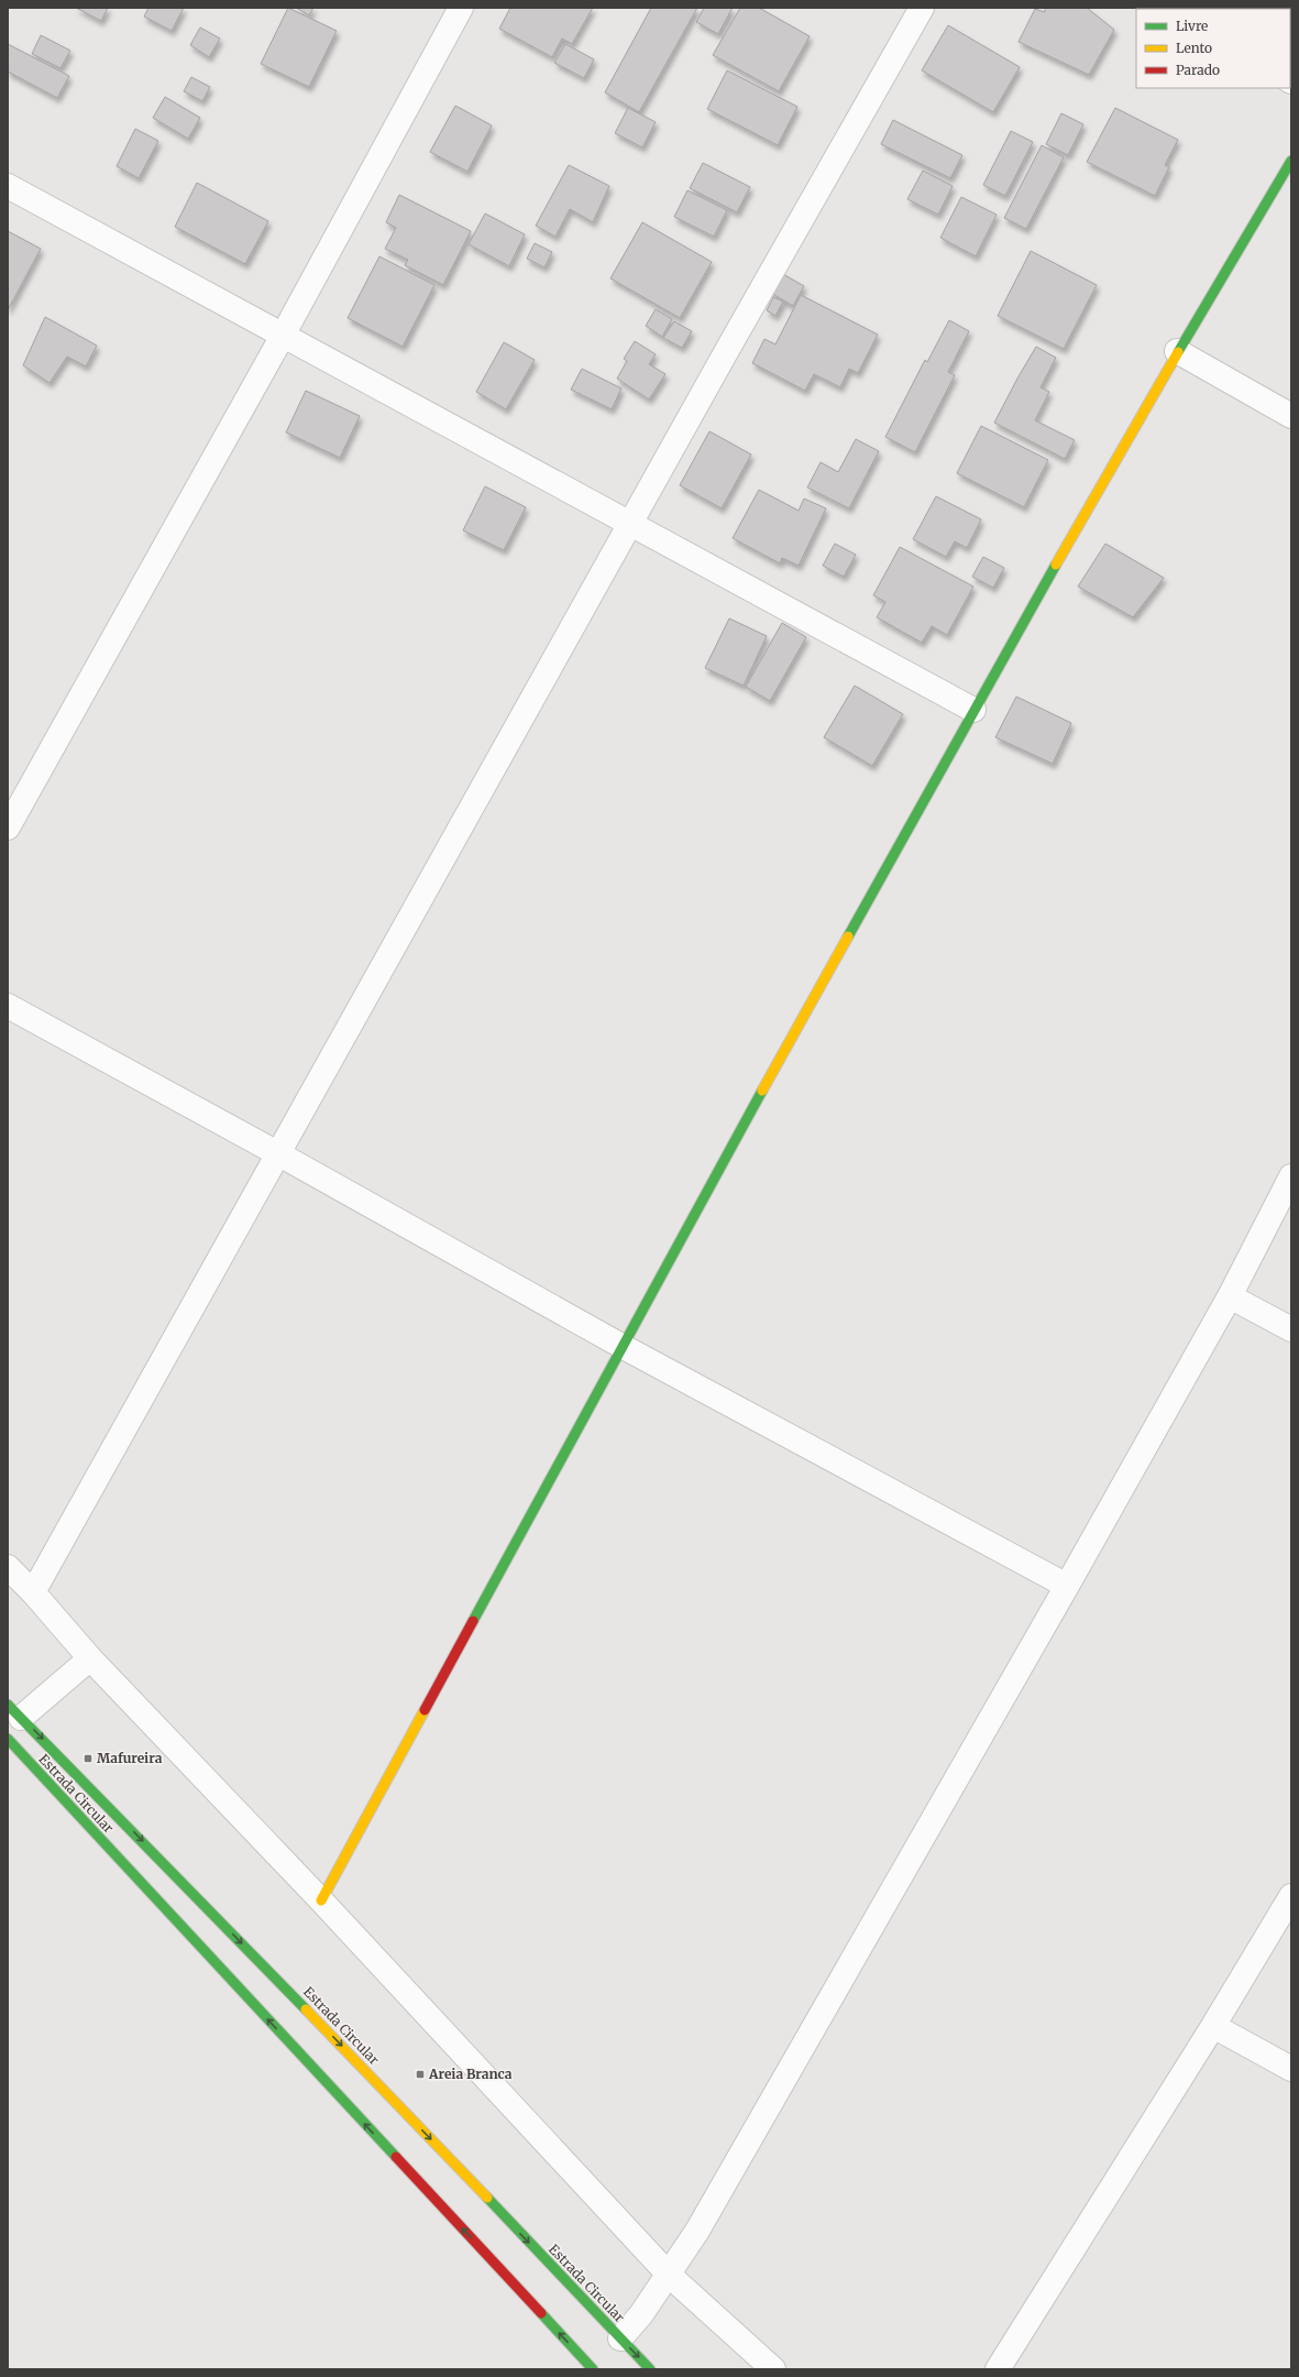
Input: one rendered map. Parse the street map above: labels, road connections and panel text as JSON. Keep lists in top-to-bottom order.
{
  "streets": {
    "street": ["Estrada Circular"]
  },
  "places": {
    "transit": ["Mafureira", "Areia Branca"]
  },
  "legend": ["Livre", "Lento", "Parado"]
}
